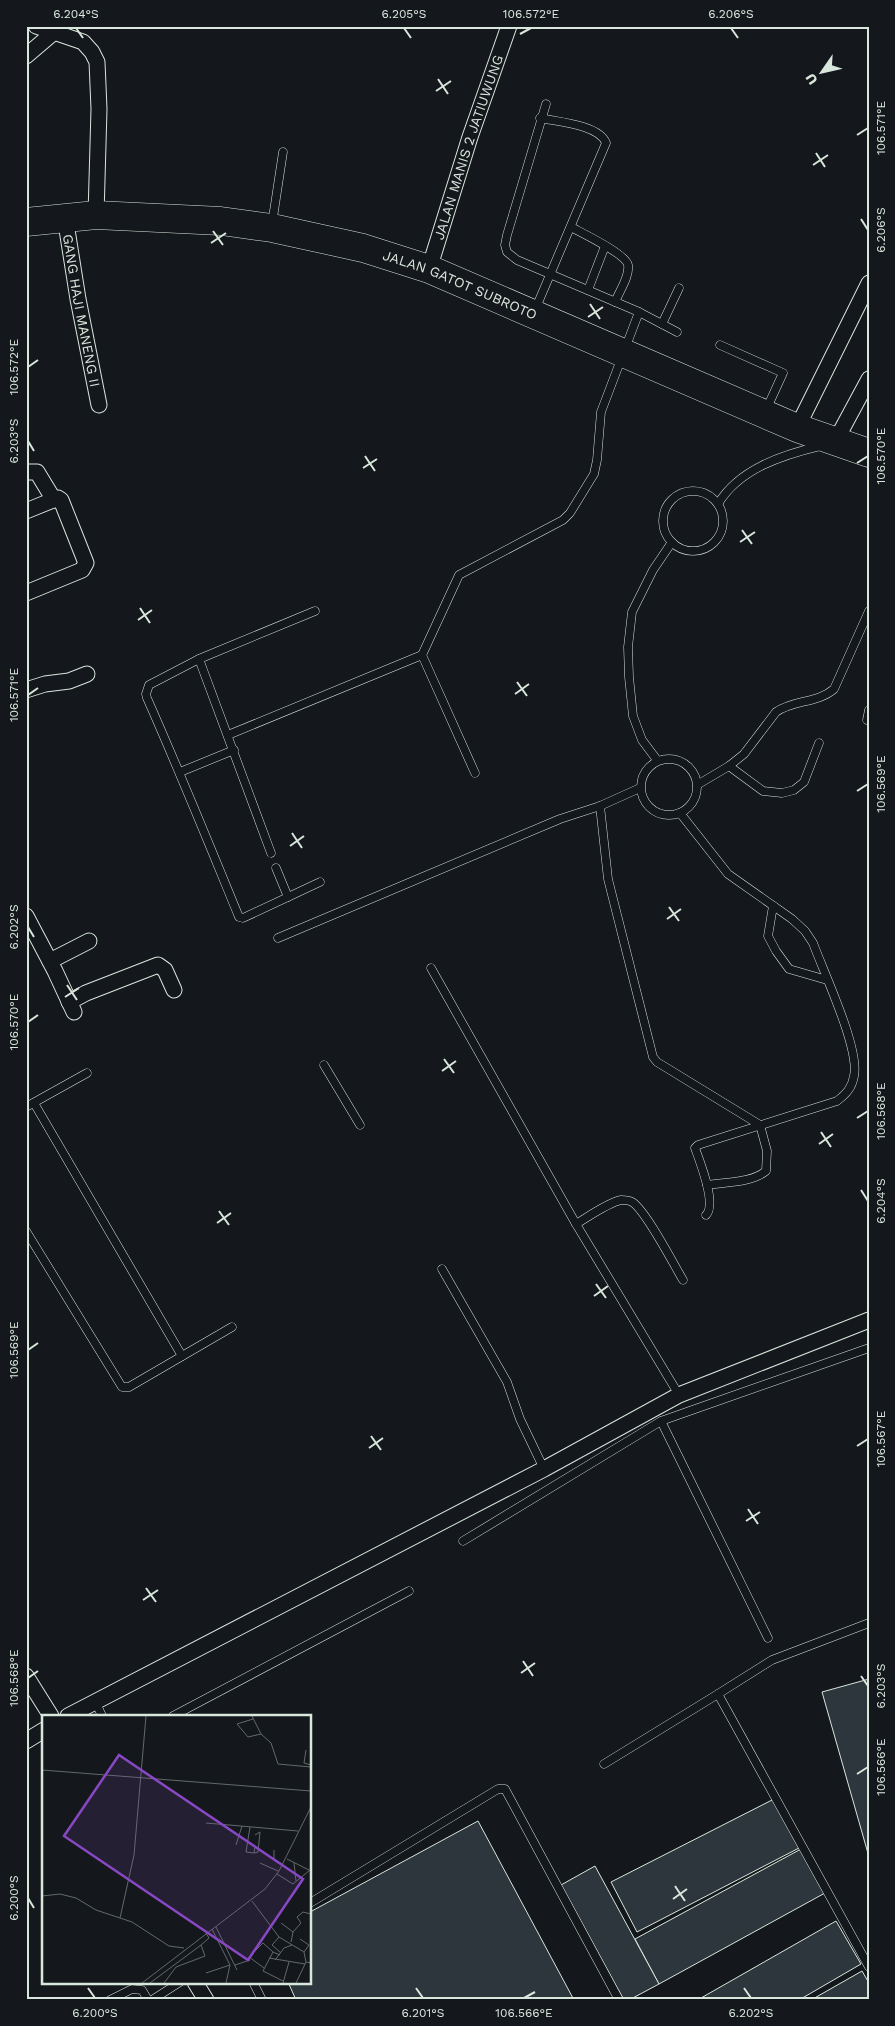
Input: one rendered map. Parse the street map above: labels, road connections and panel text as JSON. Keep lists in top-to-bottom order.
{
  "streets": {
    "highway": ["JALAN GATOT SUBROTO"],
    "street": ["JALAN MANIS 2 JATIUWUNG", "GANG HAJI MANENG II"]
  },
  "crossings": [
    ["JALAN MANIS 2 JATIUWUNG", "JALAN GATOT SUBROTO"],
    ["JALAN GATOT SUBROTO", "GANG HAJI MANENG II"]
  ],
  "north": "bottom left",
  "coordinates": [
    "6.204°S",
    "6.205°S",
    "106.572°E",
    "6.206°S",
    "106.571°E",
    "6.203°S",
    "106.570°E",
    "106.569°E",
    "6.202°S",
    "106.568°E",
    "106.567°E",
    "106.566°E",
    "6.200°S",
    "6.201°S"
  ]
}
